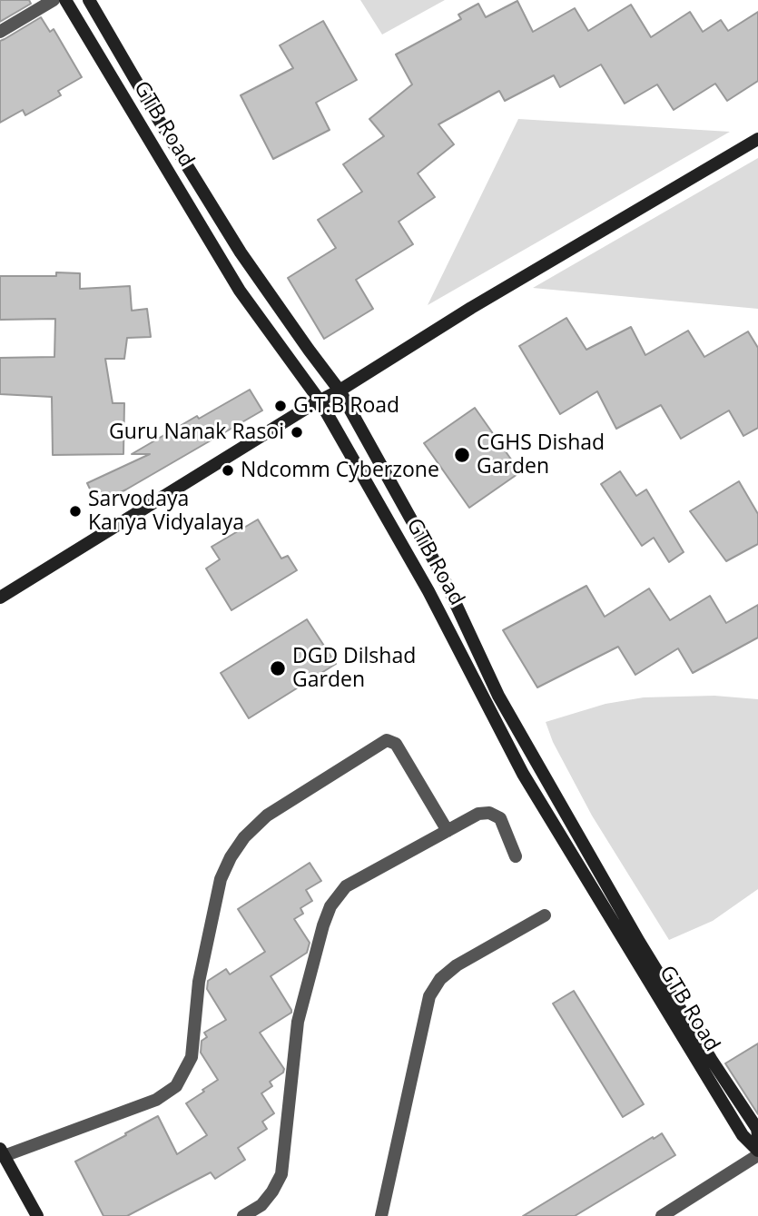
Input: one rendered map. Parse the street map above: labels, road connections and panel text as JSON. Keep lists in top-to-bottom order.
{
  "streets": {
    "street": ["GTB Road"]
  },
  "places": [
    "G.T.B Road",
    "Guru Nanak Rasoi",
    "CGHS Dishad Garden",
    "Ndcomm Cyberzone",
    "Sarvodaya Kanya Vidyalaya",
    "DGD Dilshad Garden"
  ]
}
